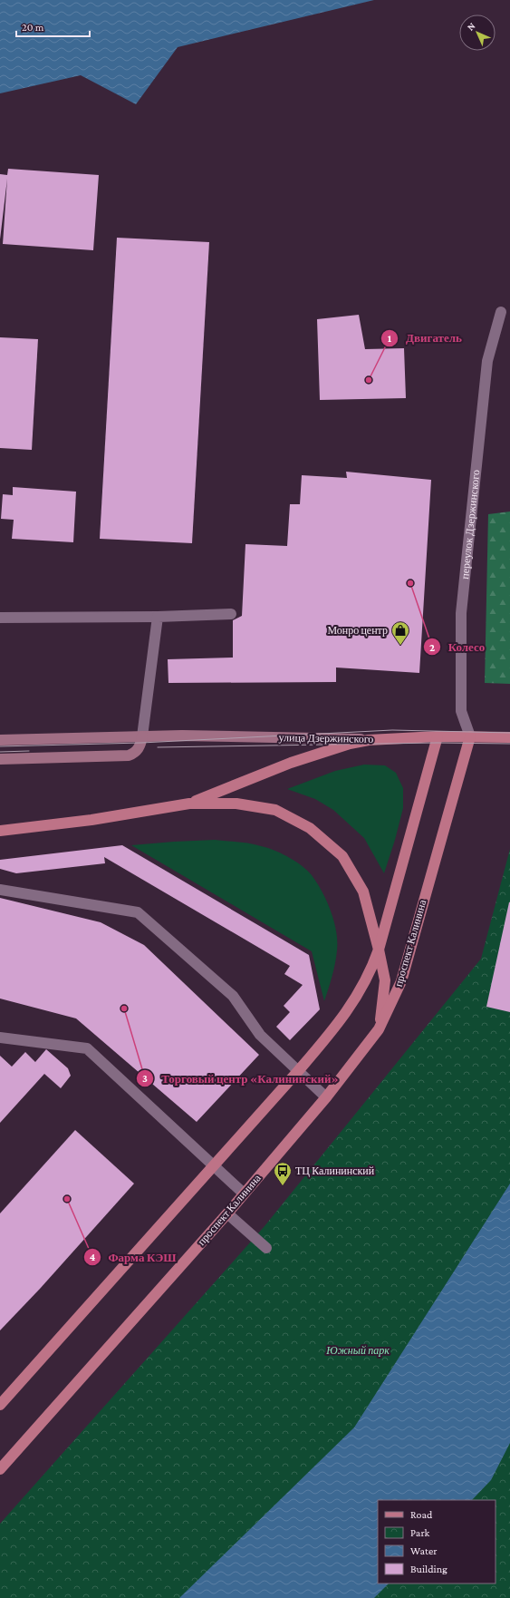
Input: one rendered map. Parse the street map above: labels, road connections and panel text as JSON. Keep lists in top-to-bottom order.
{
  "streets": {
    "main road": ["улица Дзержинского", "проспект Калинина"],
    "lane": ["переулок Дзержинского"]
  },
  "crossings": [
    ["переулок Дзержинского", "улица Дзержинского"],
    ["переулок Дзержинского", "проспект Калинина"],
    ["улица Дзержинского", "проспект Калинина"]
  ],
  "parks": ["Южный парк"],
  "places": {
    "other": [
      "Двигатель",
      "Колесо",
      "Торговый центр «Калининский»",
      "Фарма КЭШ"
    ],
    "shop": ["Монро центр"],
    "bus stop": ["ТЦ Калининский"]
  },
  "legend": [
    "Road",
    "Park",
    "Water",
    "Building"
  ],
  "scale_bar": "20 m",
  "north": "top left"
}
